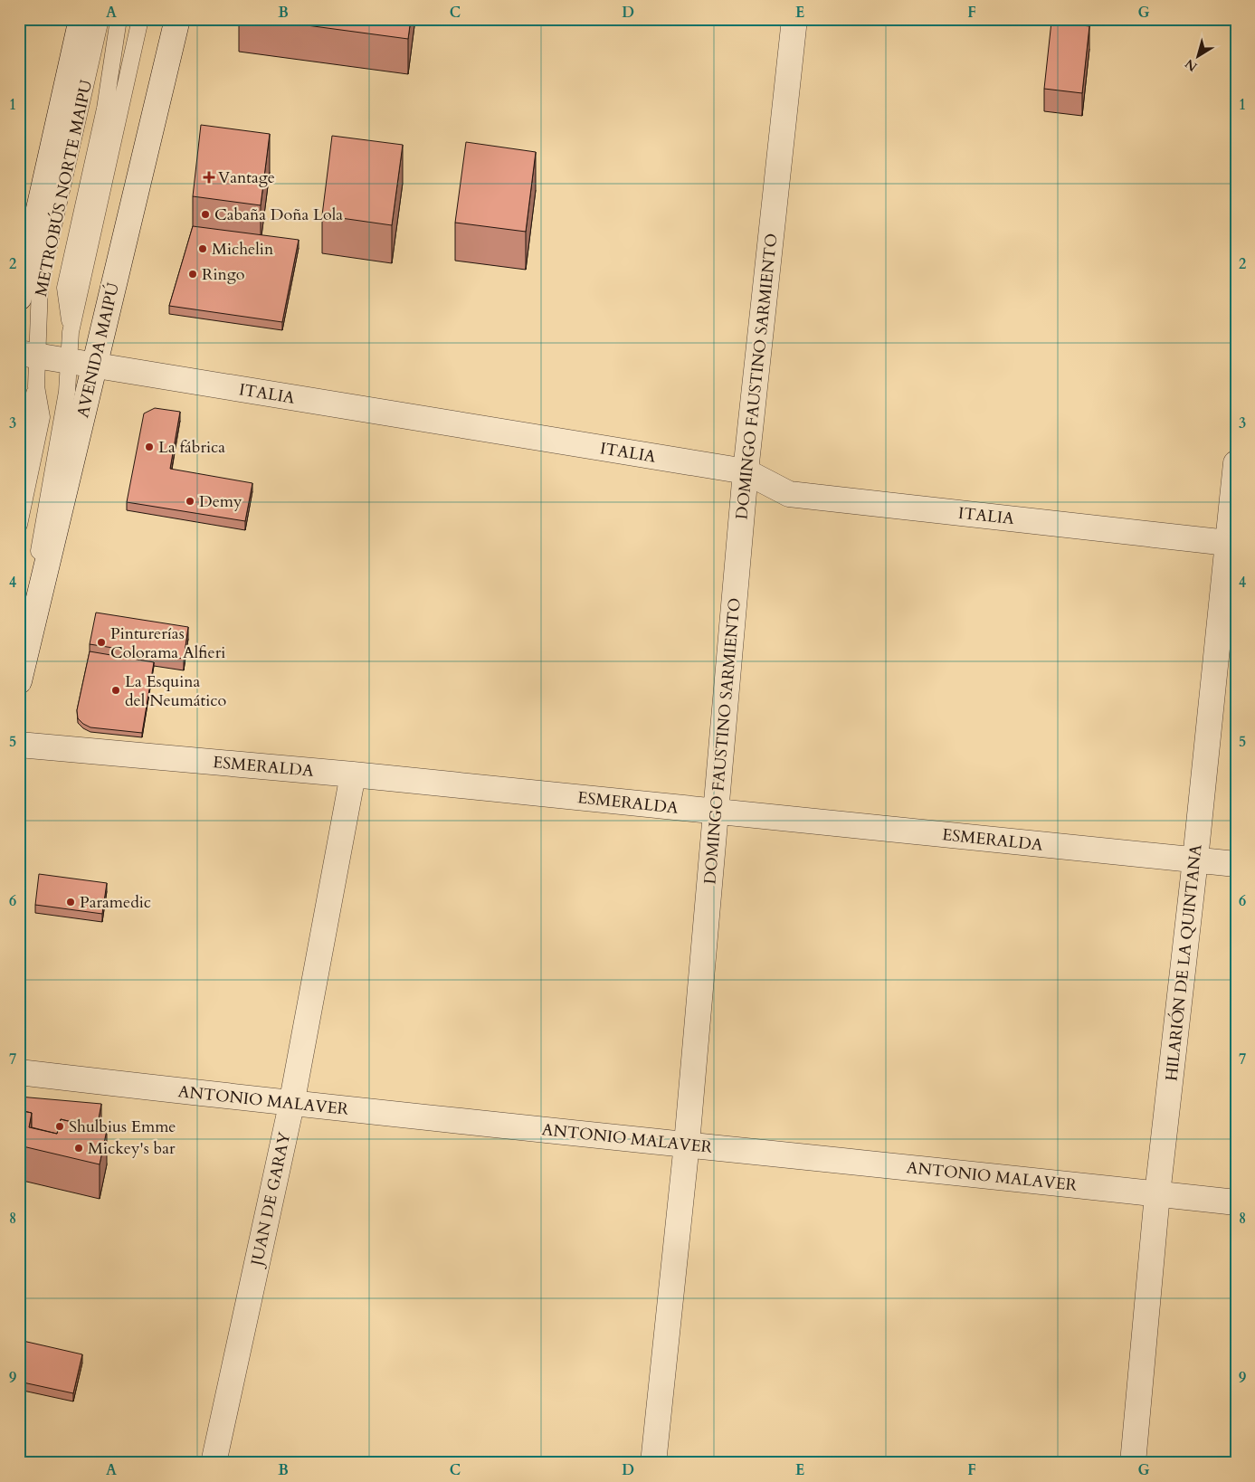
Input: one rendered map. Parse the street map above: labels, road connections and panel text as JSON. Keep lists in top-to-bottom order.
{
  "streets": {
    "street": [
      "AVENIDA MAIPÚ",
      "DOMINGO FAUSTINO SARMIENTO",
      "ITALIA",
      "ESMERALDA",
      "HILARIÓN DE LA QUINTANA",
      "ANTONIO MALAVER",
      "JUAN DE GARAY"
    ],
    "lane": ["METROBÚS NORTE MAIPU"]
  },
  "crossings": [
    ["METROBÚS NORTE MAIPU", "ITALIA"],
    ["AVENIDA MAIPÚ", "ITALIA"],
    ["DOMINGO FAUSTINO SARMIENTO", "ITALIA"],
    ["DOMINGO FAUSTINO SARMIENTO", "ESMERALDA"],
    ["DOMINGO FAUSTINO SARMIENTO", "ANTONIO MALAVER"],
    ["ITALIA", "HILARIÓN DE LA QUINTANA"],
    ["ESMERALDA", "HILARIÓN DE LA QUINTANA"],
    ["ESMERALDA", "JUAN DE GARAY"],
    ["HILARIÓN DE LA QUINTANA", "ANTONIO MALAVER"],
    ["ANTONIO MALAVER", "JUAN DE GARAY"]
  ],
  "places": {
    "health": ["Vantage"],
    "other": [
      "Cabaña Doña Lola",
      "Michelin",
      "Ringo",
      "La fábrica",
      "Demy",
      "Pinturerías Colorama Alfieri",
      "La Esquina del Neumático",
      "Paramedic",
      "Shulbius Emme",
      "Mickey's bar"
    ]
  },
  "north": "bottom left",
  "grid": {
    "columns": [
      "A",
      "B",
      "C",
      "D",
      "E",
      "F",
      "G"
    ],
    "rows": [
      "1",
      "2",
      "3",
      "4",
      "5",
      "6",
      "7",
      "8",
      "9"
    ]
  }
}
